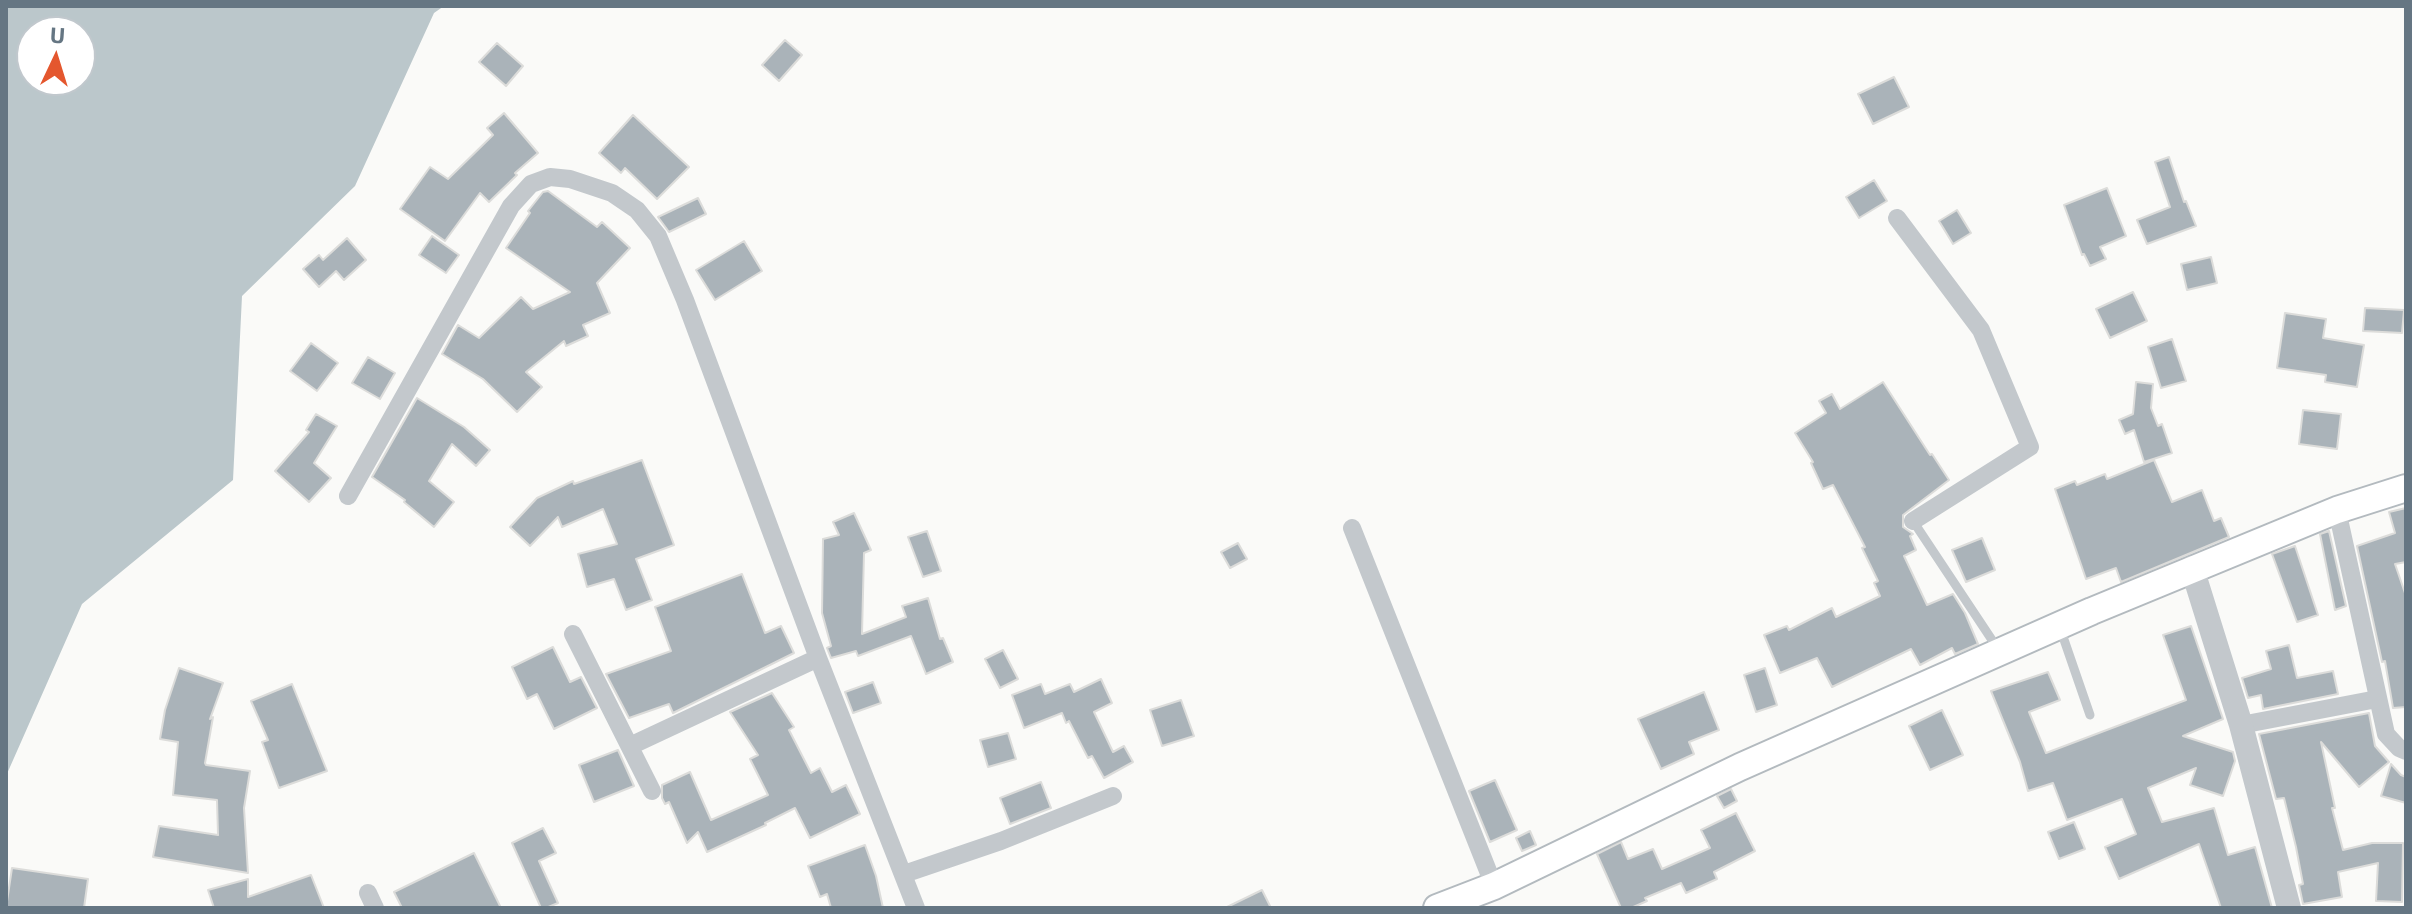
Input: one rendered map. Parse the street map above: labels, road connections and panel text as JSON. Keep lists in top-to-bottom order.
{
  "north": "top"
}
